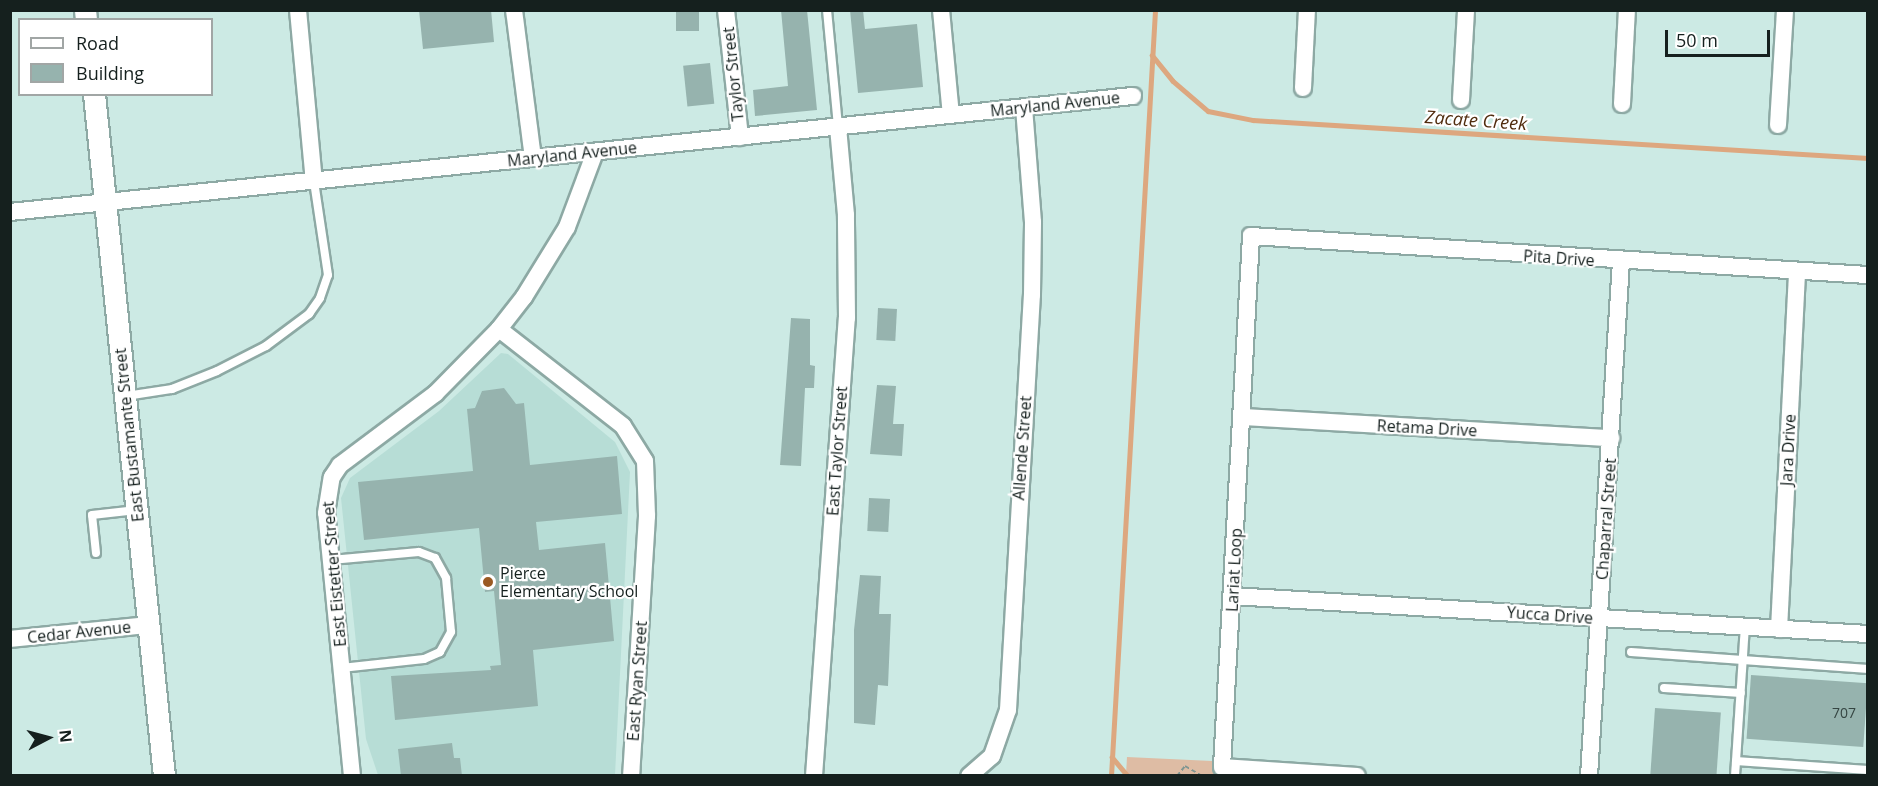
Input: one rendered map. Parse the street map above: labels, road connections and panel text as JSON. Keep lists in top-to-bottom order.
{
  "streets": {
    "street": [
      "Taylor Street",
      "Maryland Avenue",
      "Pita Drive",
      "Retama Drive",
      "East Bustamante Street",
      "Allende Street",
      "Jara Drive",
      "East Taylor Street",
      "Chaparral Street",
      "Lariat Loop",
      "East Eistetter Street",
      "Yucca Drive",
      "Cedar Avenue",
      "East Ryan Street"
    ]
  },
  "crossings": [
    ["Taylor Street", "Maryland Avenue"],
    ["Maryland Avenue", "East Bustamante Street"],
    ["Maryland Avenue", "Allende Street"],
    ["Maryland Avenue", "East Taylor Street"],
    ["Maryland Avenue", "East Eistetter Street"],
    ["Pita Drive", "Jara Drive"],
    ["Pita Drive", "Chaparral Street"],
    ["Pita Drive", "Lariat Loop"],
    ["Retama Drive", "Chaparral Street"],
    ["Retama Drive", "Lariat Loop"],
    ["East Bustamante Street", "Cedar Avenue"],
    ["Jara Drive", "Yucca Drive"],
    ["Chaparral Street", "Yucca Drive"],
    ["Lariat Loop", "Yucca Drive"],
    ["East Eistetter Street", "East Ryan Street"]
  ],
  "water": ["Zacate Creek"],
  "places": ["Pierce Elementary School"],
  "house_numbers": ["707"],
  "legend": ["Road", "Building"],
  "scale_bar": "50 m",
  "north": "right"
}
